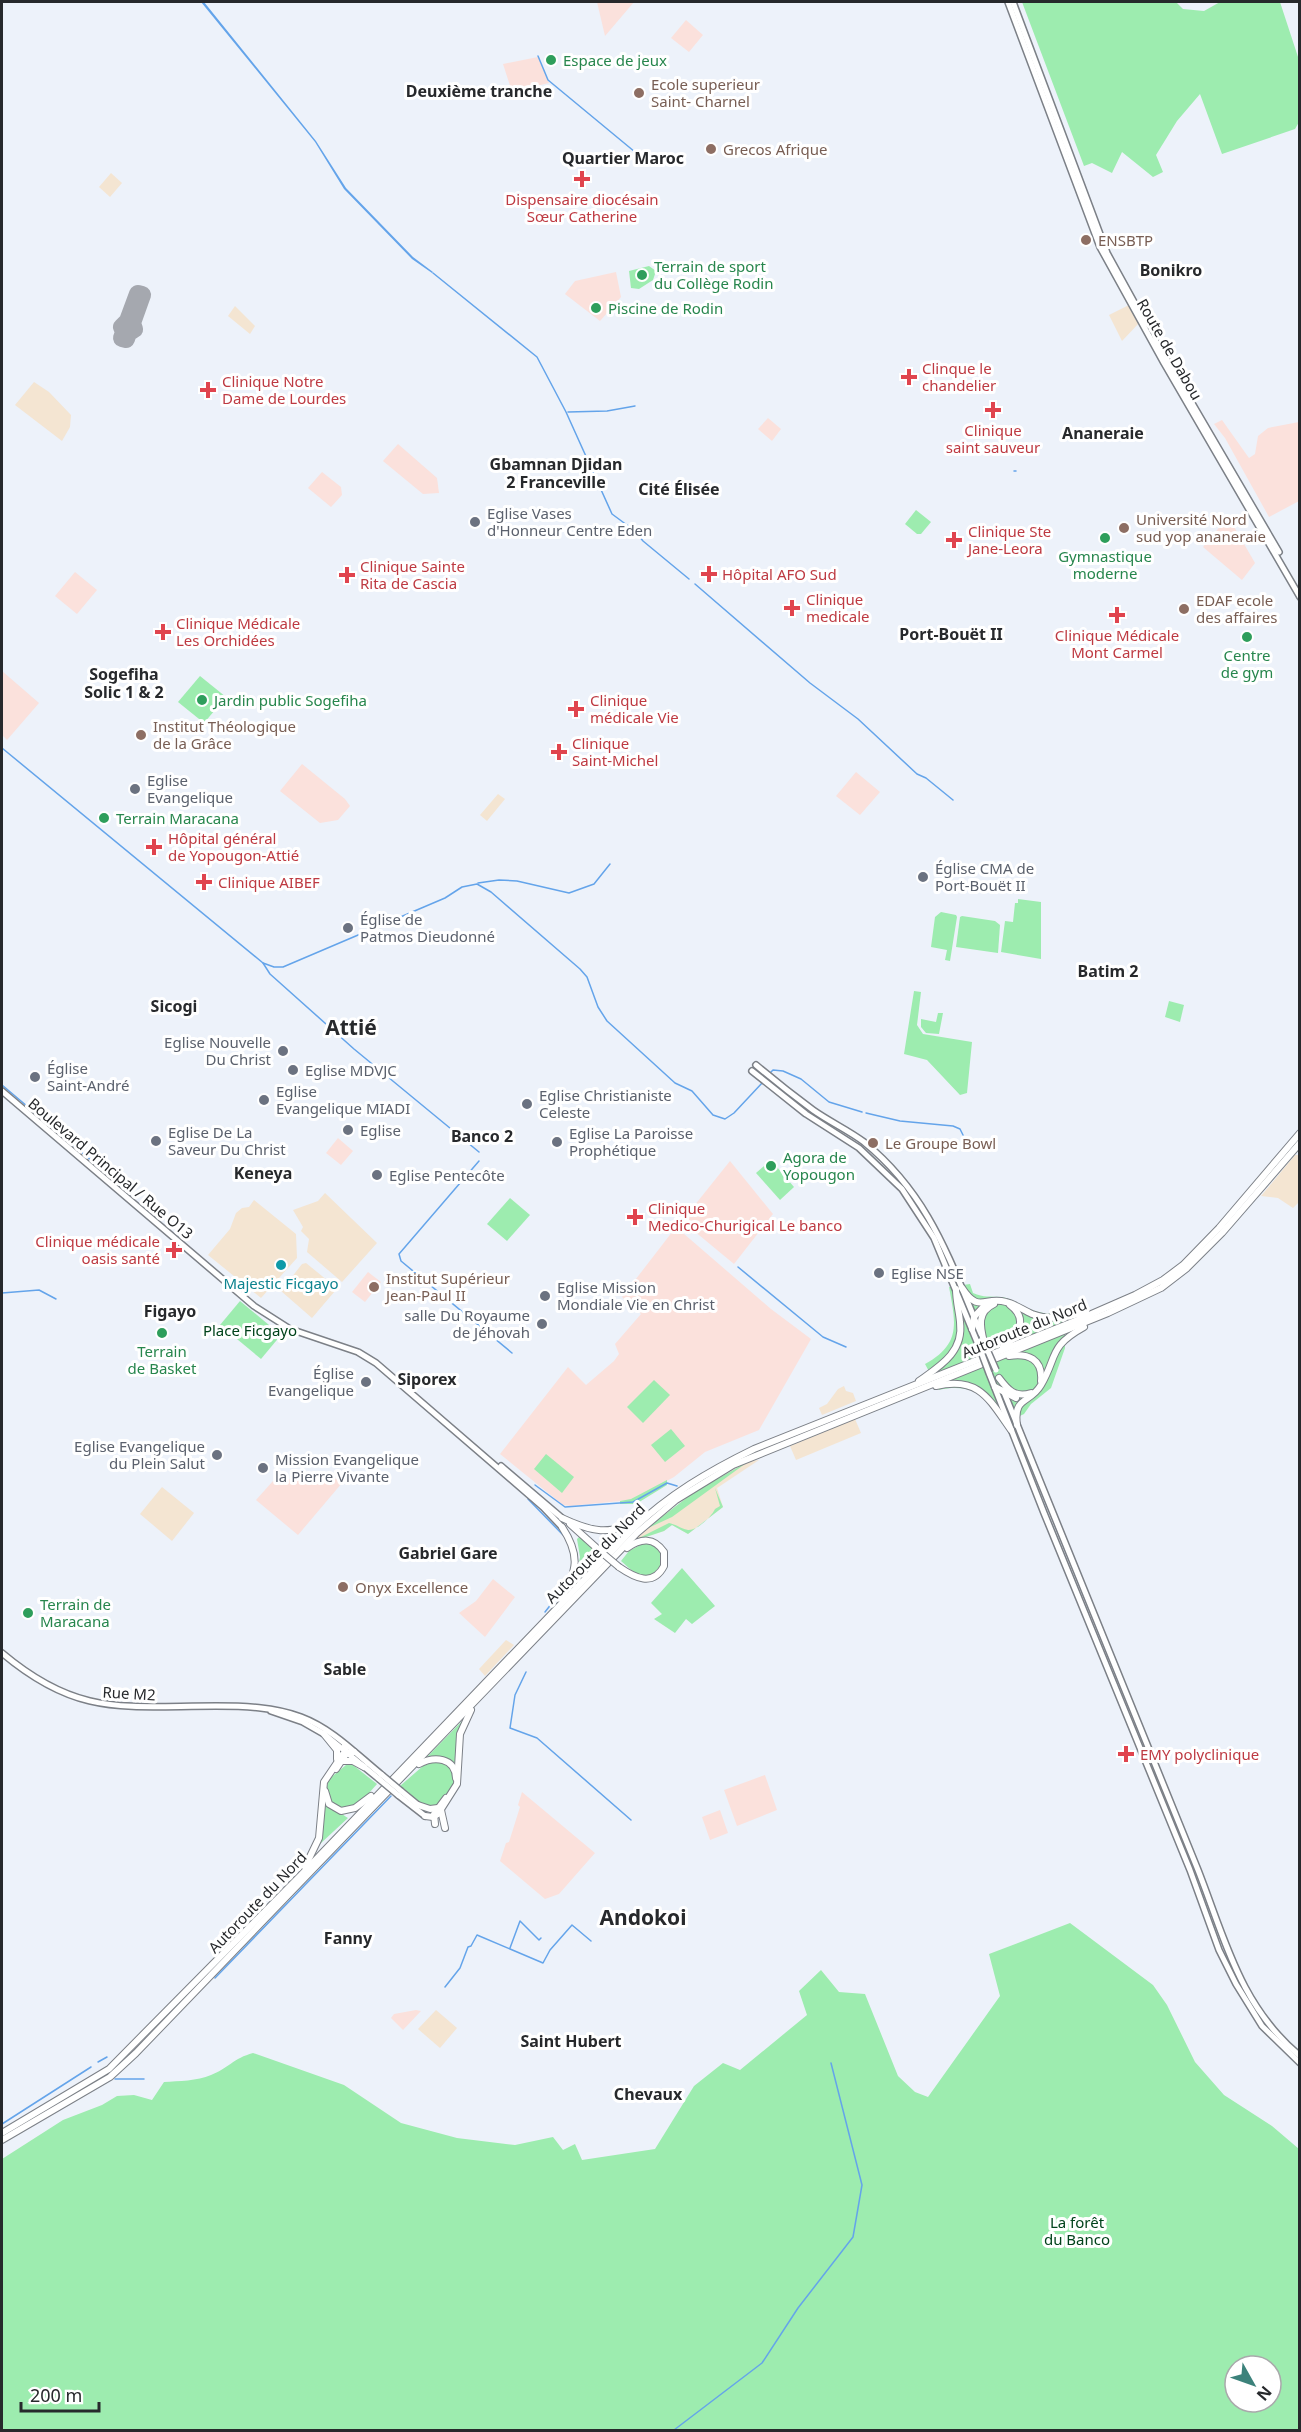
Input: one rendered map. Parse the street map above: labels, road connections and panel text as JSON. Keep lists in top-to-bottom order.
{
  "streets": {
    "highway": ["Autoroute du Nord"],
    "main road": ["Route de Dabou", "Boulevard Principal / Rue O13", "Rue M2"]
  },
  "districts": [
    "Deuxième tranche",
    "Quartier Maroc",
    "Bonikro",
    "Ananeraie",
    "Gbamnan Djidan 2 Franceville",
    "Cité Élisée",
    "Port-Bouët II",
    "Sogefiha Solic 1 & 2",
    "Batim 2",
    "Sicogi",
    "Attié",
    "Banco 2",
    "Keneya",
    "Figayo",
    "Siporex",
    "Gabriel Gare",
    "Sable",
    "Andokoi",
    "Fanny",
    "Saint Hubert",
    "Chevaux"
  ],
  "parks": ["Place Ficgayo", "La forêt du Banco"],
  "places": {
    "other": [
      "Espace de jeux",
      "Ecole superieur Saint- Charnel",
      "Grecos Afrique",
      "ENSBTP",
      "Terrain de sport du Collège Rodin",
      "Piscine de Rodin",
      "Eglise Vases d'Honneur Centre Eden",
      "Université Nord sud yop ananeraie",
      "Gymnastique moderne",
      "EDAF ecole des affaires",
      "Centre de gym",
      "Jardin public Sogefiha",
      "Institut Théologique de la Grâce",
      "Eglise Evangelique",
      "Terrain Maracana",
      "Église CMA de Port-Bouët II",
      "Église de Patmos Dieudonné",
      "Eglise Nouvelle Du Christ",
      "Eglise MDVJC",
      "Église Saint-André",
      "Eglise Evangelique MIADI",
      "Eglise Christianiste Celeste",
      "Eglise",
      "Eglise De La Saveur Du Christ",
      "Eglise La Paroisse Prophétique",
      "Le Groupe Bowl",
      "Agora de Yopougon",
      "Eglise Pentecôte",
      "Majestic Ficgayo",
      "Eglise NSE",
      "Institut Supérieur Jean-Paul II",
      "Eglise Mission Mondiale Vie en Christ",
      "salle Du Royaume de Jéhovah",
      "Terrain de Basket",
      "Église Evangelique",
      "Eglise Evangelique du Plein Salut",
      "Mission Evangelique la Pierre Vivante",
      "Onyx Excellence",
      "Terrain de Maracana"
    ],
    "health": [
      "Dispensaire diocésain Sœur Catherine",
      "Clinque le chandelier",
      "Clinique Notre Dame de Lourdes",
      "Clinique saint sauveur",
      "Clinique Ste Jane-Leora",
      "Hôpital AFO Sud",
      "Clinique Sainte Rita de Cascia",
      "Clinique medicale",
      "Clinique Médicale Mont Carmel",
      "Clinique Médicale Les Orchidées",
      "Clinique médicale Vie",
      "Clinique Saint-Michel",
      "Hôpital général de Yopougon-Attié",
      "Clinique AIBEF",
      "Clinique Medico-Churigical Le banco",
      "Clinique médicale oasis santé",
      "EMY polyclinique"
    ]
  },
  "scale_bar": "200 m",
  "north": "bottom right"
}
